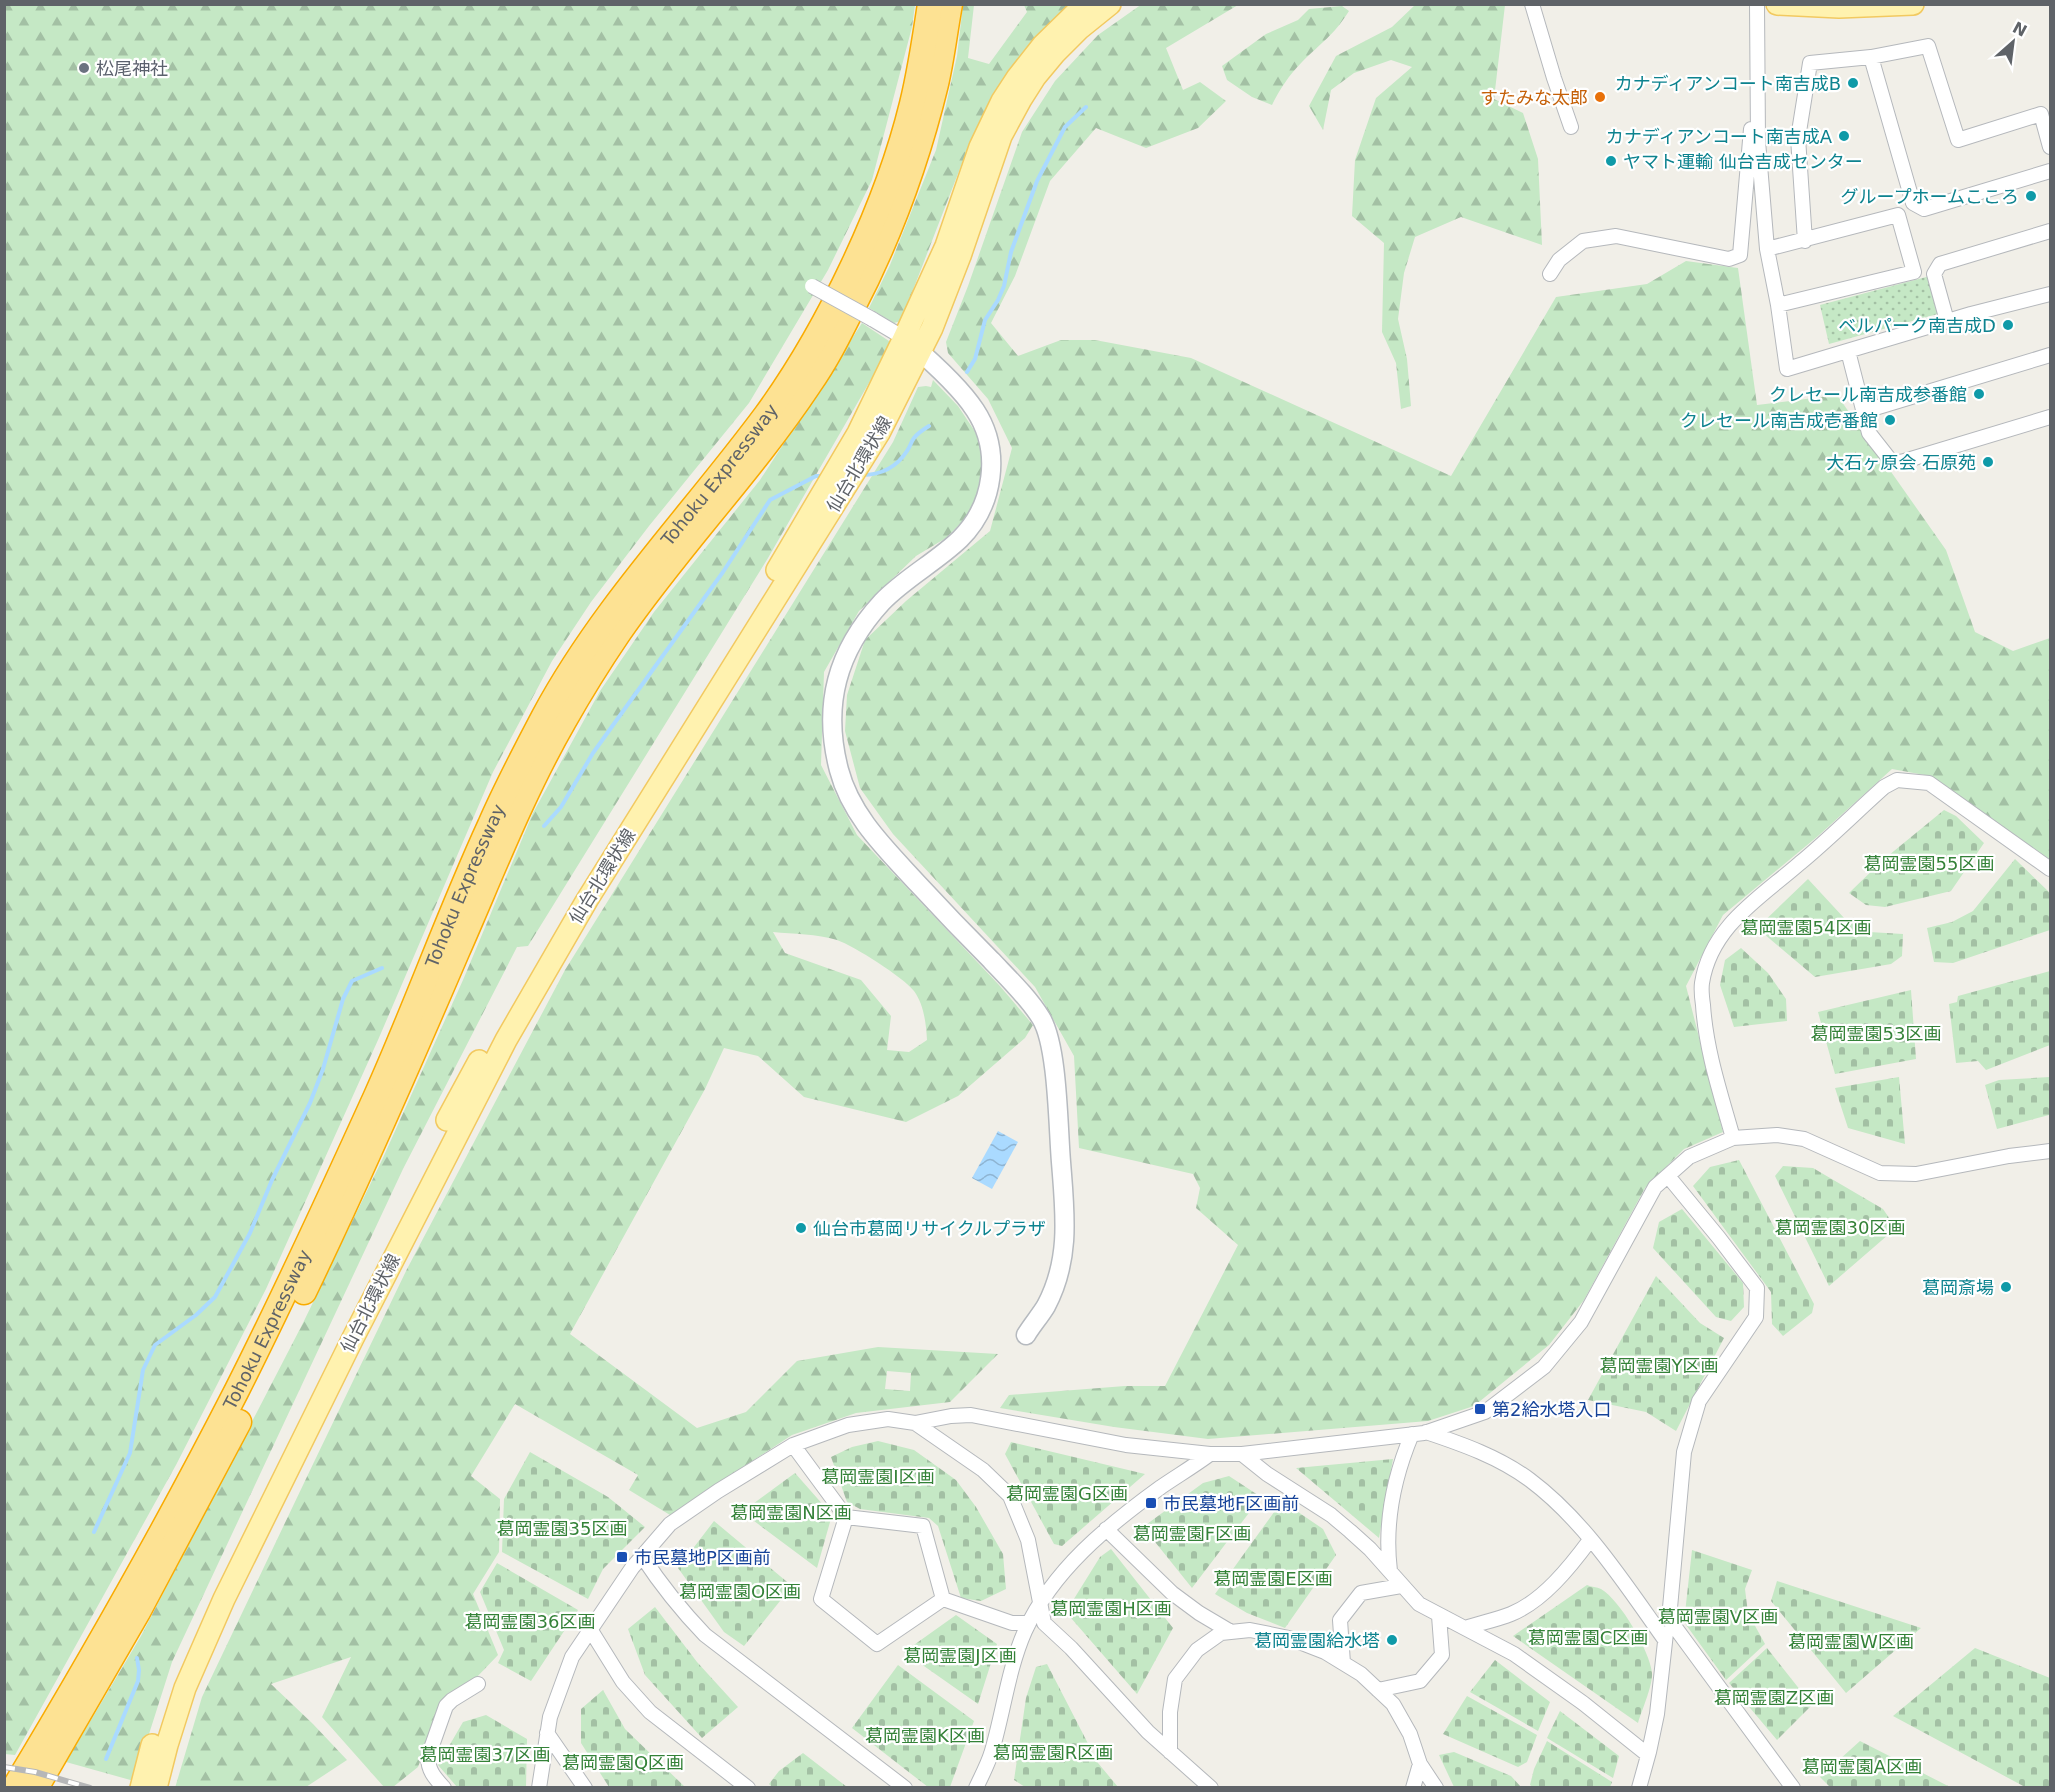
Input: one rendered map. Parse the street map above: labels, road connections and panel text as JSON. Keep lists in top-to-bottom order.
{
  "streets": {
    "highway": ["Tohoku Expressway"],
    "main road": ["仙台北環状線"]
  },
  "parks": [
    "葛岡霊園55区画",
    "葛岡霊園54区画",
    "葛岡霊園53区画",
    "葛岡霊園30区画",
    "葛岡霊園Y区画",
    "葛岡霊園I区画",
    "葛岡霊園G区画",
    "葛岡霊園N区画",
    "葛岡霊園35区画",
    "葛岡霊園F区画",
    "葛岡霊園E区画",
    "葛岡霊園O区画",
    "葛岡霊園H区画",
    "葛岡霊園V区画",
    "葛岡霊園36区画",
    "葛岡霊園C区画",
    "葛岡霊園W区画",
    "葛岡霊園J区画",
    "葛岡霊園Z区画",
    "葛岡霊園K区画",
    "葛岡霊園R区画",
    "葛岡霊園37区画",
    "葛岡霊園Q区画",
    "葛岡霊園A区画"
  ],
  "places": {
    "other": [
      "松尾神社",
      "カナディアンコート南吉成B",
      "すたみな太郎",
      "カナディアンコート南吉成A",
      "ヤマト運輸 仙台吉成センター",
      "グループホームこころ",
      "ベルパーク南吉成D",
      "クレセール南吉成参番館",
      "クレセール南吉成壱番館",
      "大石ヶ原会 石原苑",
      "仙台市葛岡リサイクルプラザ",
      "葛岡斎場",
      "葛岡霊園給水塔"
    ],
    "transit": ["第2給水塔入口", "市民墓地F区画前", "市民墓地P区画前"]
  },
  "north": "top right"
}
